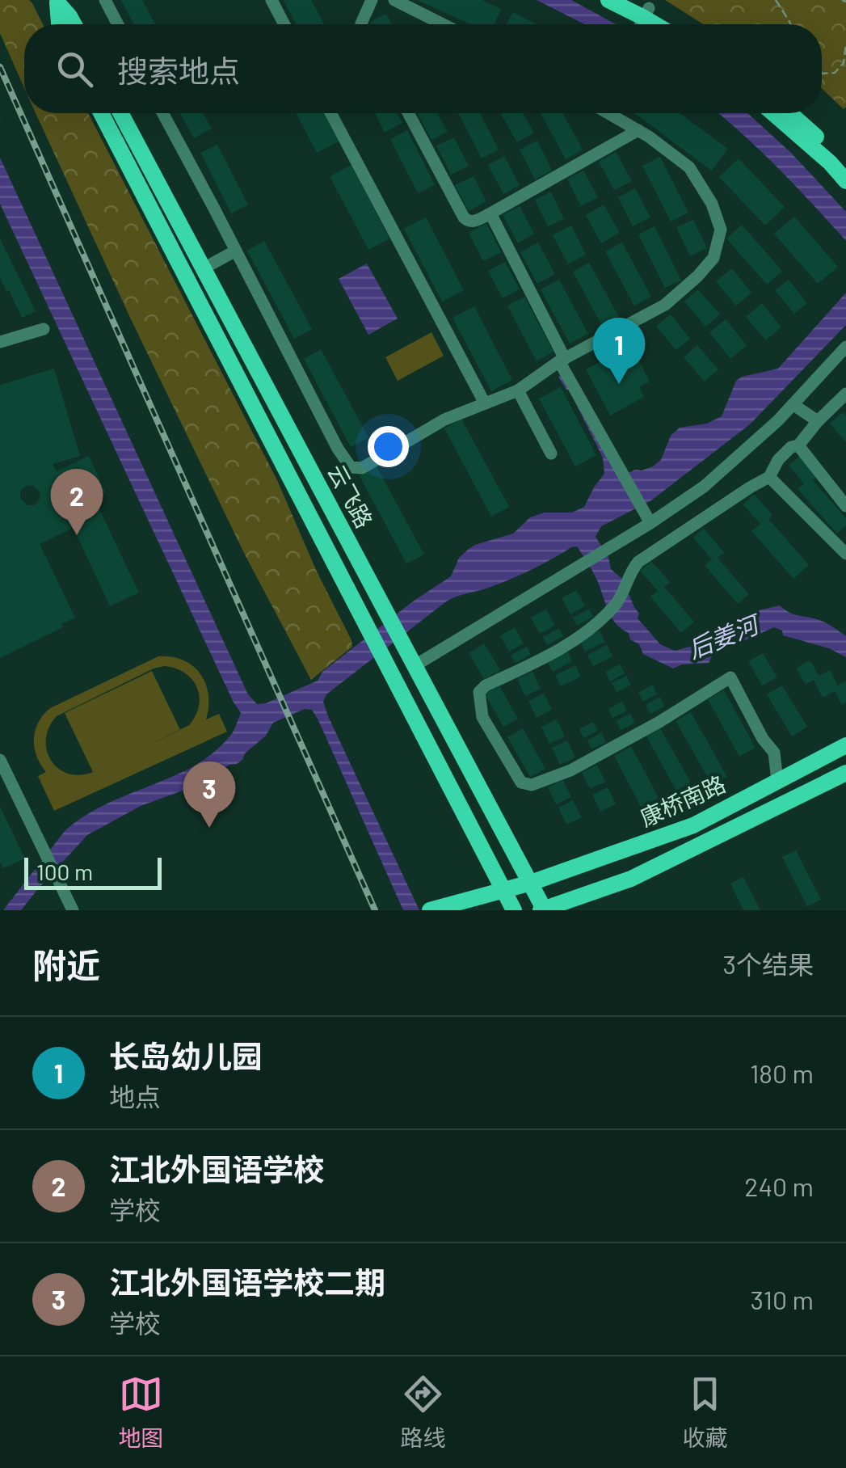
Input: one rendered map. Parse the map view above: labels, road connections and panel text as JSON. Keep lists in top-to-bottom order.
{
  "streets": {
    "main road": ["云飞路", "康桥南路"]
  },
  "crossings": [
    ["云飞路", "康桥南路"]
  ],
  "water": ["后姜河"],
  "scale_bar": "100 m",
  "page": {
    "search": "搜索地点",
    "pins": ["1", "2", "3"],
    "scale": "100 m",
    "heading": ["附近", "3个结果"],
    "list": [
      {
        "mark": "1",
        "name": "长岛幼儿园",
        "note": "地点",
        "value": "180 m"
      },
      {
        "mark": "2",
        "name": "江北外国语学校",
        "note": "学校",
        "value": "240 m"
      },
      {
        "mark": "3",
        "name": "江北外国语学校二期",
        "note": "学校",
        "value": "310 m"
      }
    ],
    "nav": ["地图", "路线", "收藏"]
  }
}
